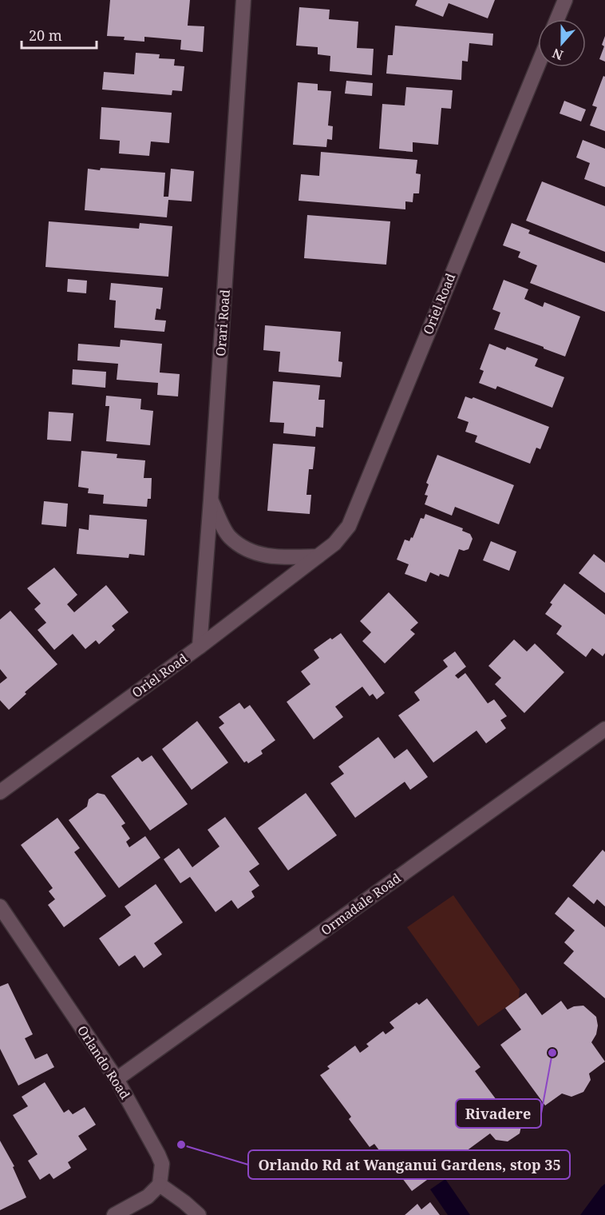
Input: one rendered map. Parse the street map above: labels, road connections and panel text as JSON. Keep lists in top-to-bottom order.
{
  "streets": {
    "street": [
      "Oriel Road",
      "Orari Road",
      "Ormadale Road",
      "Orlando Road"
    ]
  },
  "crossings": [
    ["Oriel Road", "Orari Road"],
    ["Ormadale Road", "Orlando Road"]
  ],
  "places": ["Rivadere", "Orlando Rd at Wanganui Gardens, stop 35"],
  "scale_bar": "20 m",
  "north": "bottom"
}
